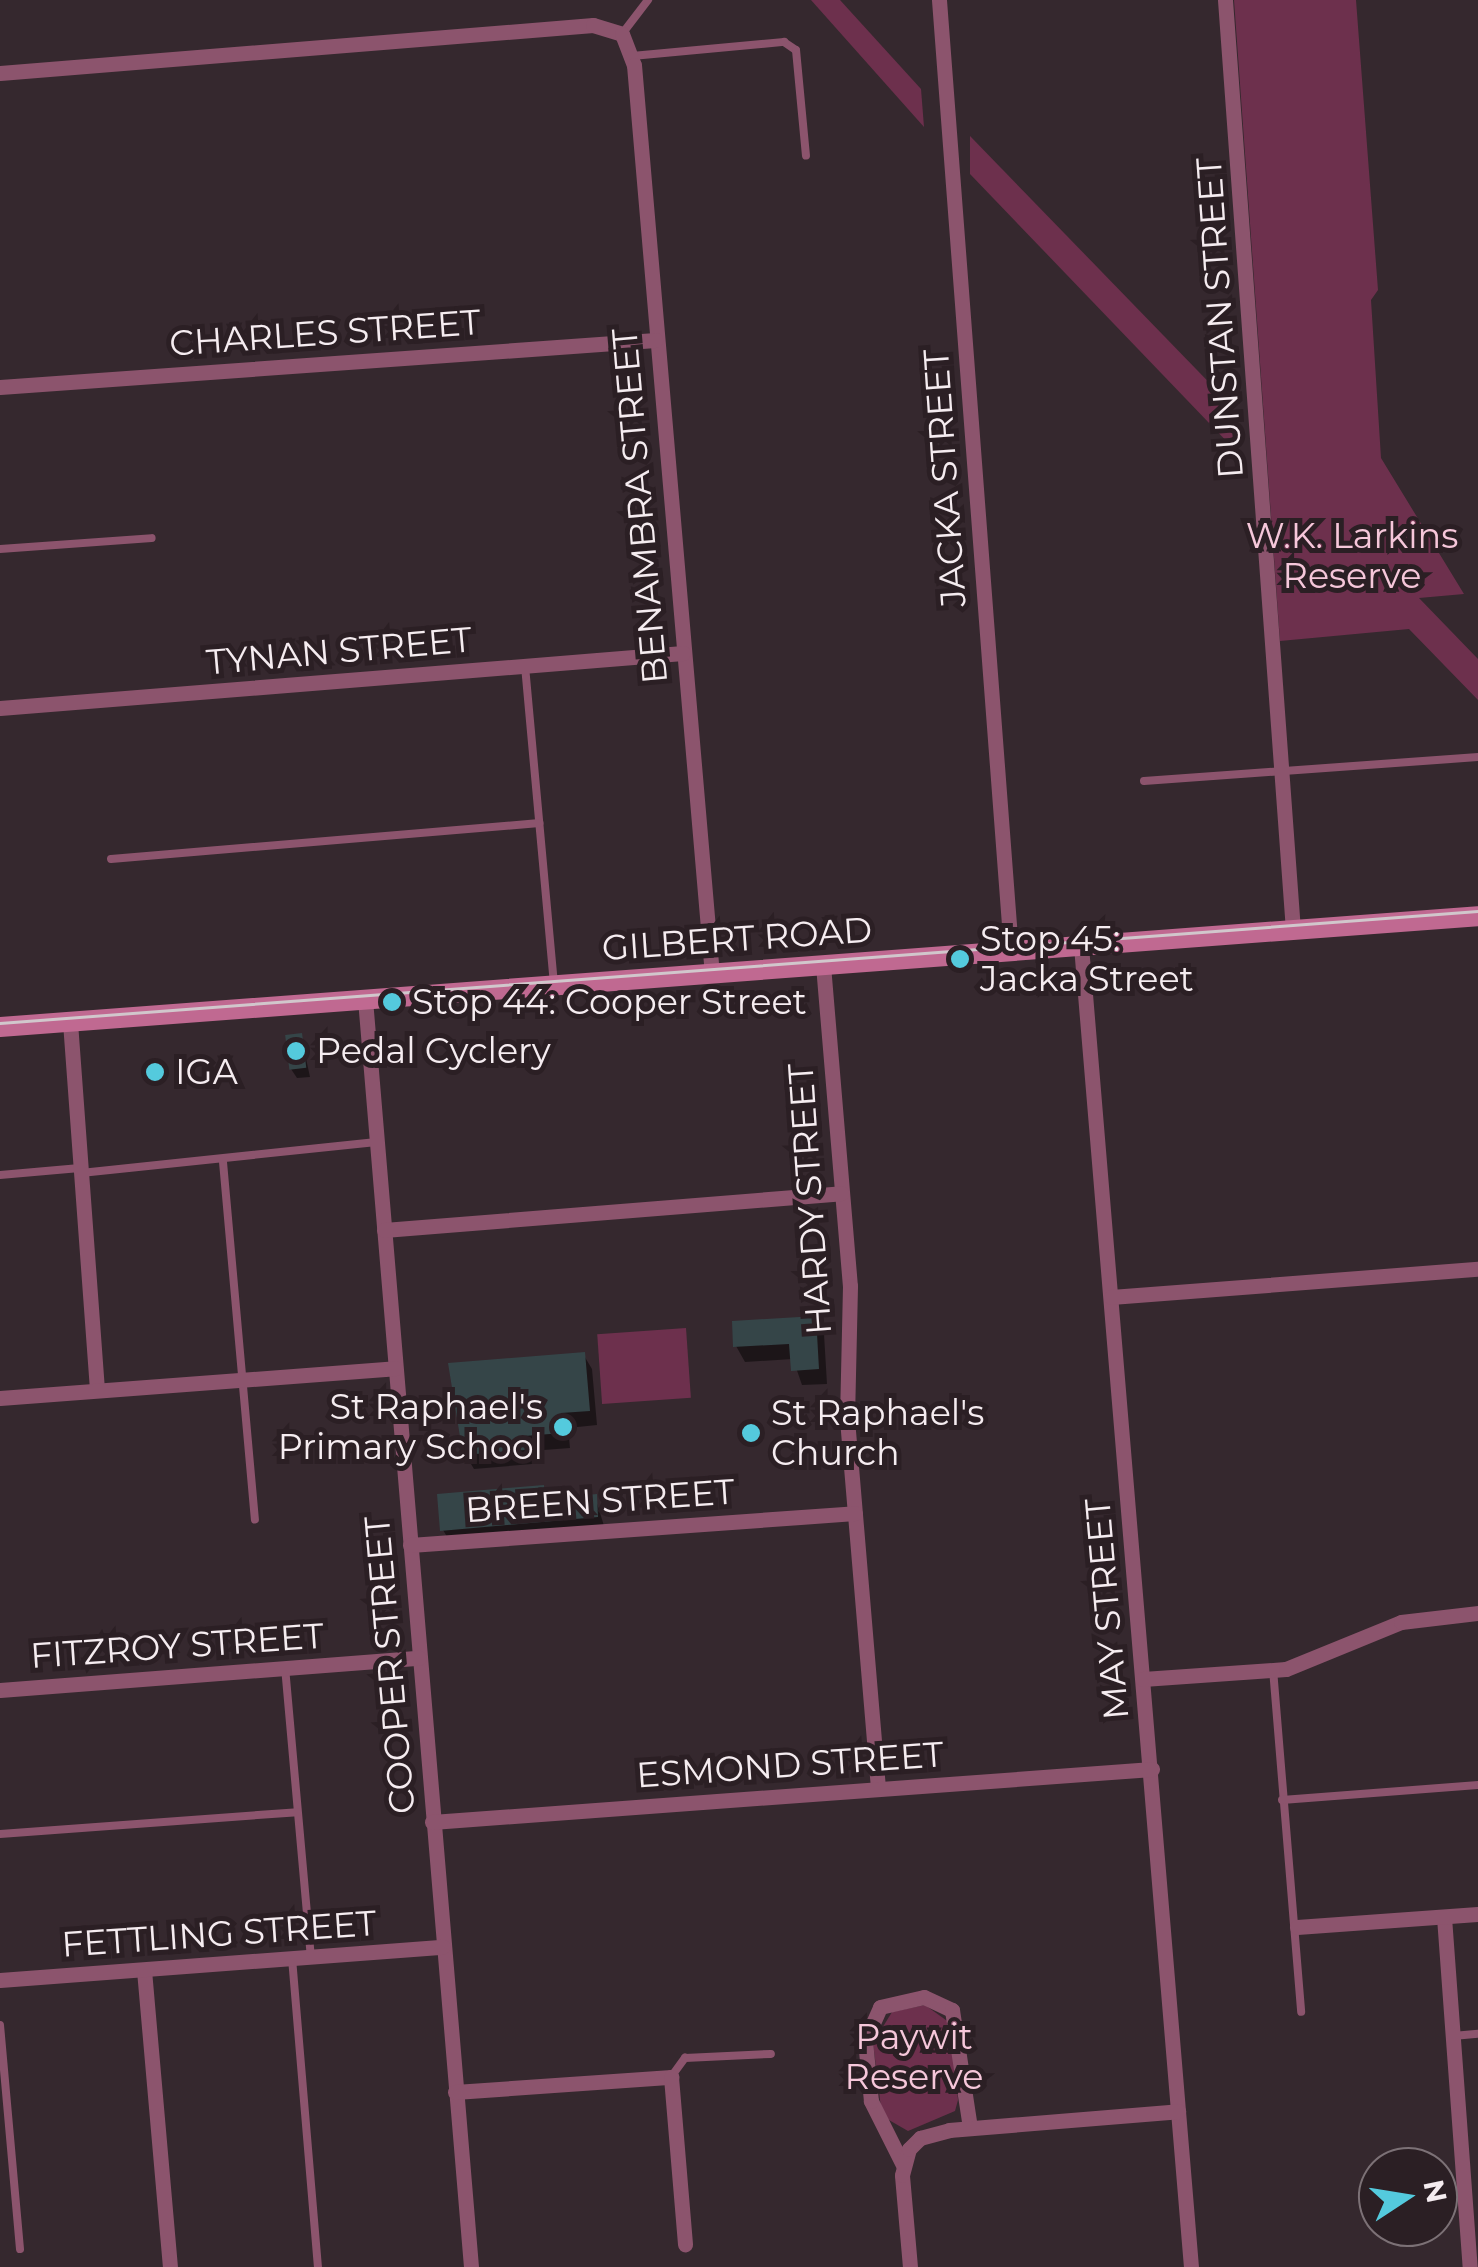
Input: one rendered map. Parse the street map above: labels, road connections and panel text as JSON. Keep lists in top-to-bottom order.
{
  "streets": {
    "street": [
      "DUNSTAN STREET",
      "CHARLES STREET",
      "JACKA STREET",
      "BENAMBRA STREET",
      "TYNAN STREET",
      "GILBERT ROAD",
      "HARDY STREET",
      "BREEN STREET",
      "MAY STREET",
      "FITZROY STREET",
      "COOPER STREET",
      "ESMOND STREET",
      "FETTLING STREET"
    ]
  },
  "crossings": [
    ["DUNSTAN STREET", "GILBERT ROAD"],
    ["CHARLES STREET", "BENAMBRA STREET"],
    ["JACKA STREET", "GILBERT ROAD"],
    ["BENAMBRA STREET", "TYNAN STREET"],
    ["BENAMBRA STREET", "GILBERT ROAD"],
    ["GILBERT ROAD", "HARDY STREET"],
    ["GILBERT ROAD", "MAY STREET"],
    ["GILBERT ROAD", "COOPER STREET"],
    ["HARDY STREET", "BREEN STREET"],
    ["HARDY STREET", "ESMOND STREET"],
    ["BREEN STREET", "COOPER STREET"],
    ["MAY STREET", "ESMOND STREET"],
    ["FITZROY STREET", "COOPER STREET"],
    ["COOPER STREET", "ESMOND STREET"],
    ["COOPER STREET", "FETTLING STREET"]
  ],
  "parks": ["W.K. Larkins Reserve", "Paywit Reserve"],
  "places": [
    "Stop 45: Jacka Street",
    "Stop 44: Cooper Street",
    "Pedal Cyclery",
    "IGA",
    "St Raphael's Primary School",
    "St Raphael's Church"
  ],
  "north": "right"
}
